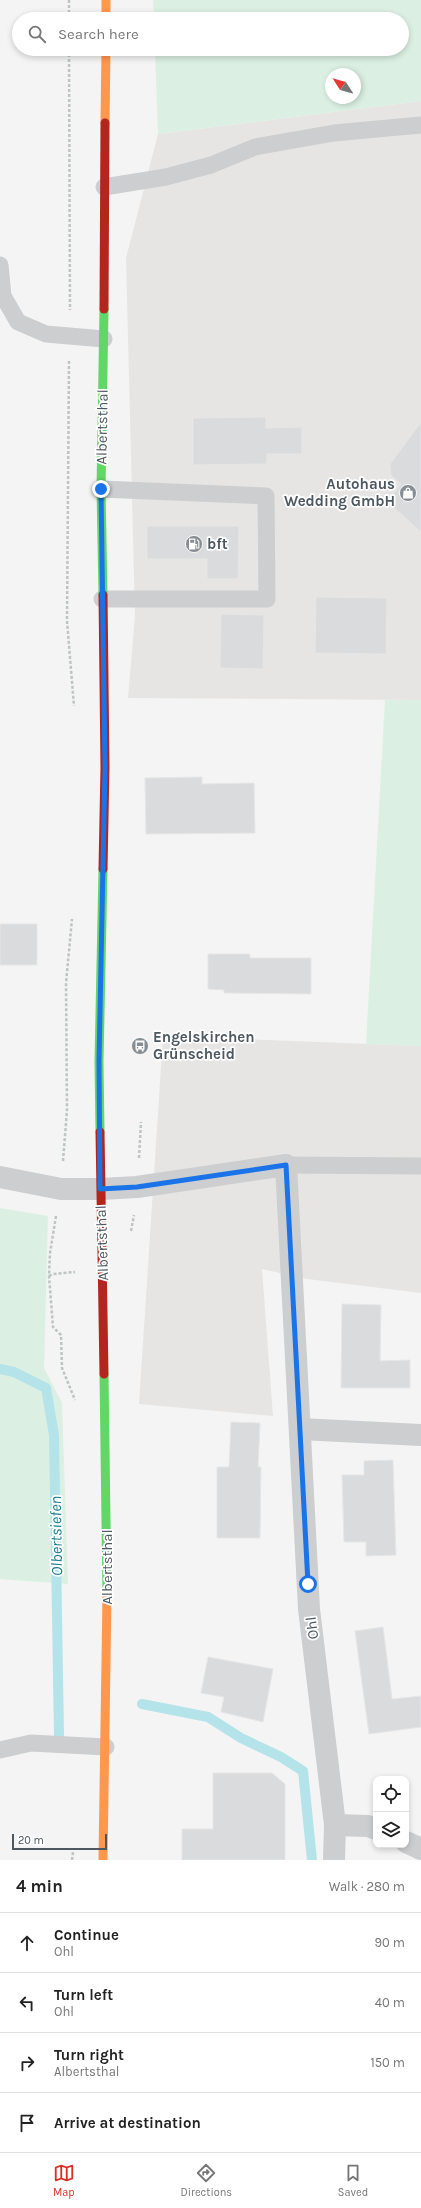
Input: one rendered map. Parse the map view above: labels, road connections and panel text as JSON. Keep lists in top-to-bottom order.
{
  "streets": {
    "main road": ["Albertsthal"],
    "street": ["Ohl"]
  },
  "water": ["Olbertsiefen"],
  "places": {
    "shop": ["Autohaus Wedding GmbH"],
    "fuel station": ["bft"],
    "bus stop": ["Engelskirchen Grünscheid"]
  },
  "scale_bar": "20 m",
  "north": "top left",
  "page": {
    "search": "Search here",
    "scale": "20 m",
    "heading": ["4 min", "Walk · 280 m"],
    "list": [
      ["Continue", "Ohl", "90 m"],
      ["Turn left", "Ohl", "40 m"],
      ["Turn right", "Albertsthal", "150 m"],
      "Arrive at destination"
    ],
    "nav": ["Map", "Directions", "Saved"]
  }
}
